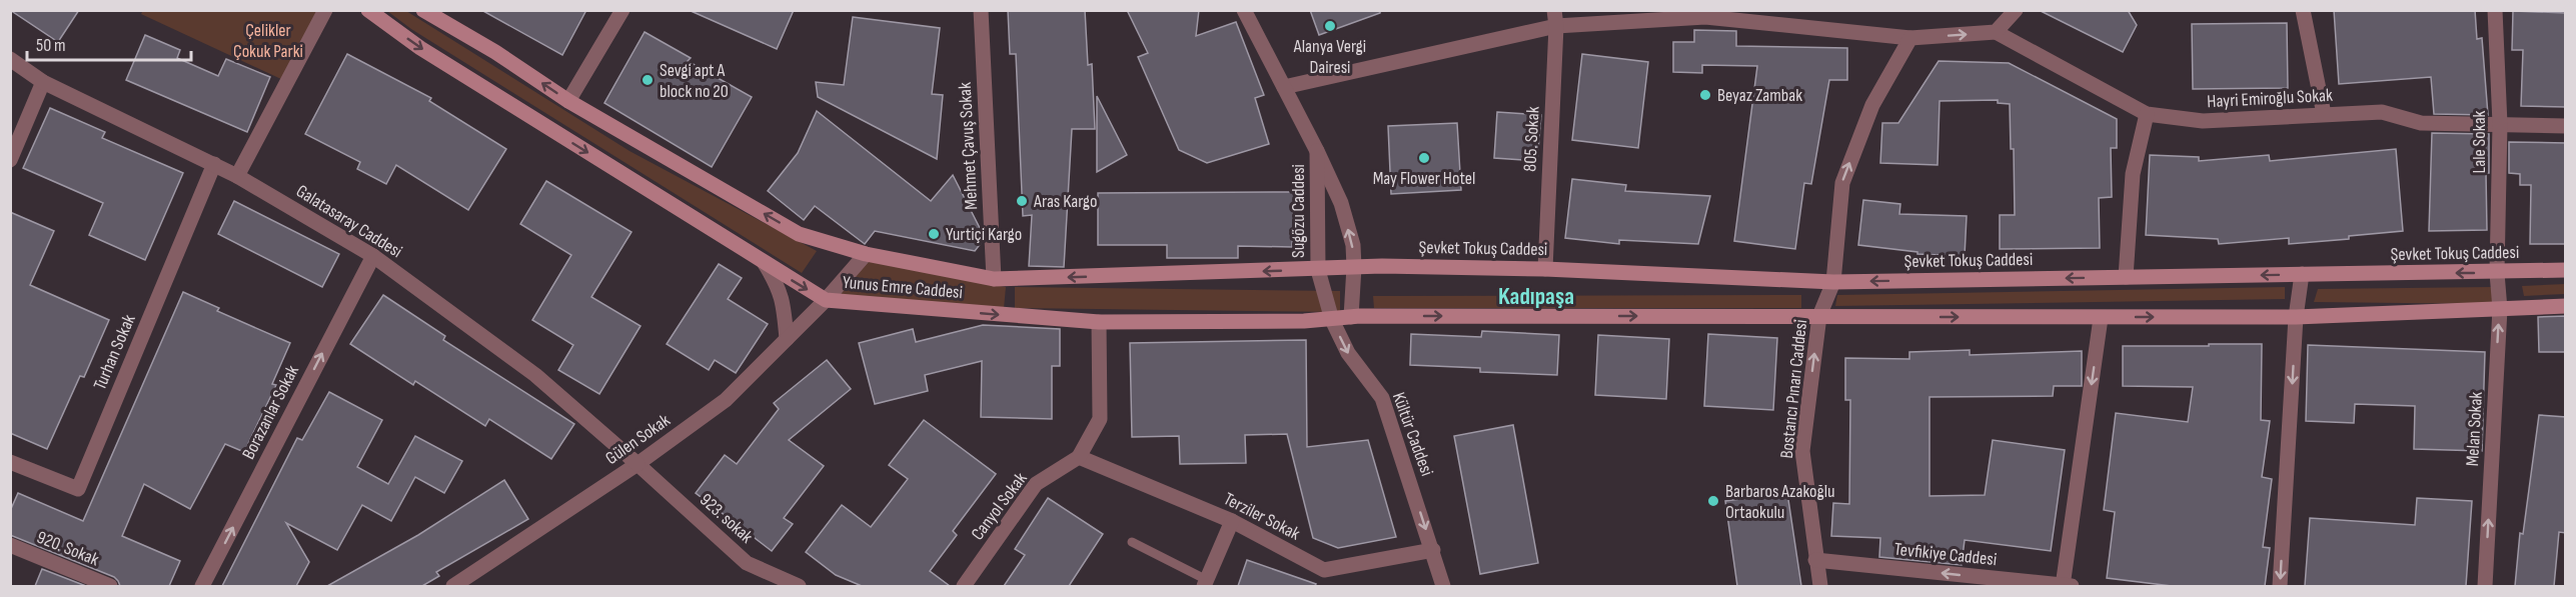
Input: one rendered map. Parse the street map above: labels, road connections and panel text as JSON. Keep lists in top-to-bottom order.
{
  "streets": {
    "main road": ["Şevket Tokuş Caddesi", "Yunus Emre Caddesi"],
    "street": [
      "Hayri Emiroğlu Sokak",
      "805. Sokak",
      "Lale Sokak",
      "Mehmet Çavuş Sokak",
      "Sugözu Caddesi",
      "Galatasaray Caddesi",
      "Turhan Sokak",
      "Bostancı Pınarı Caddesi",
      "Borazanlar Sokak",
      "Melan Sokak",
      "Kültür Caddesi",
      "Gülen Sokak",
      "Canyol Sokak",
      "Terziler Sokak",
      "923. sokak",
      "920. Sokak",
      "Tevfikiye Caddesi"
    ]
  },
  "crossings": [
    ["Hayri Emiroğlu Sokak", "Lale Sokak"],
    ["805. Sokak", "Şevket Tokuş Caddesi"],
    ["Lale Sokak", "Şevket Tokuş Caddesi"],
    ["Lale Sokak", "Melan Sokak"],
    ["Mehmet Çavuş Sokak", "Yunus Emre Caddesi"],
    ["Sugözu Caddesi", "Yunus Emre Caddesi"],
    ["Sugözu Caddesi", "Kültür Caddesi"],
    ["Galatasaray Caddesi", "Turhan Sokak"],
    ["Galatasaray Caddesi", "Borazanlar Sokak"],
    ["Galatasaray Caddesi", "Gülen Sokak"],
    ["Galatasaray Caddesi", "923. sokak"],
    ["Şevket Tokuş Caddesi", "Yunus Emre Caddesi"],
    ["Şevket Tokuş Caddesi", "Bostancı Pınarı Caddesi"],
    ["Şevket Tokuş Caddesi", "Melan Sokak"],
    ["Yunus Emre Caddesi", "Bostancı Pınarı Caddesi"],
    ["Yunus Emre Caddesi", "Kültür Caddesi"],
    ["Yunus Emre Caddesi", "Gülen Sokak"],
    ["Yunus Emre Caddesi", "Canyol Sokak"],
    ["Bostancı Pınarı Caddesi", "Tevfikiye Caddesi"],
    ["Kültür Caddesi", "Terziler Sokak"],
    ["Gülen Sokak", "923. sokak"],
    ["Canyol Sokak", "Terziler Sokak"]
  ],
  "one_way": [
    "Bostancı Pınarı Caddesi",
    "Borazanlar Sokak",
    "Melan Sokak",
    "Kültür Caddesi",
    "Tevfikiye Caddesi"
  ],
  "districts": ["Kadıpaşa"],
  "parks": ["Çelikler Çokuk Parki"],
  "places": [
    "Alanya Vergi Dairesi",
    "Sevgi apt A block no 20",
    "Beyaz Zambak",
    "May Flower Hotel",
    "Aras Kargo",
    "Yurtiçi Kargo",
    "Barbaros Azakoğlu Ortaokulu"
  ],
  "scale_bar": "50 m"
}
